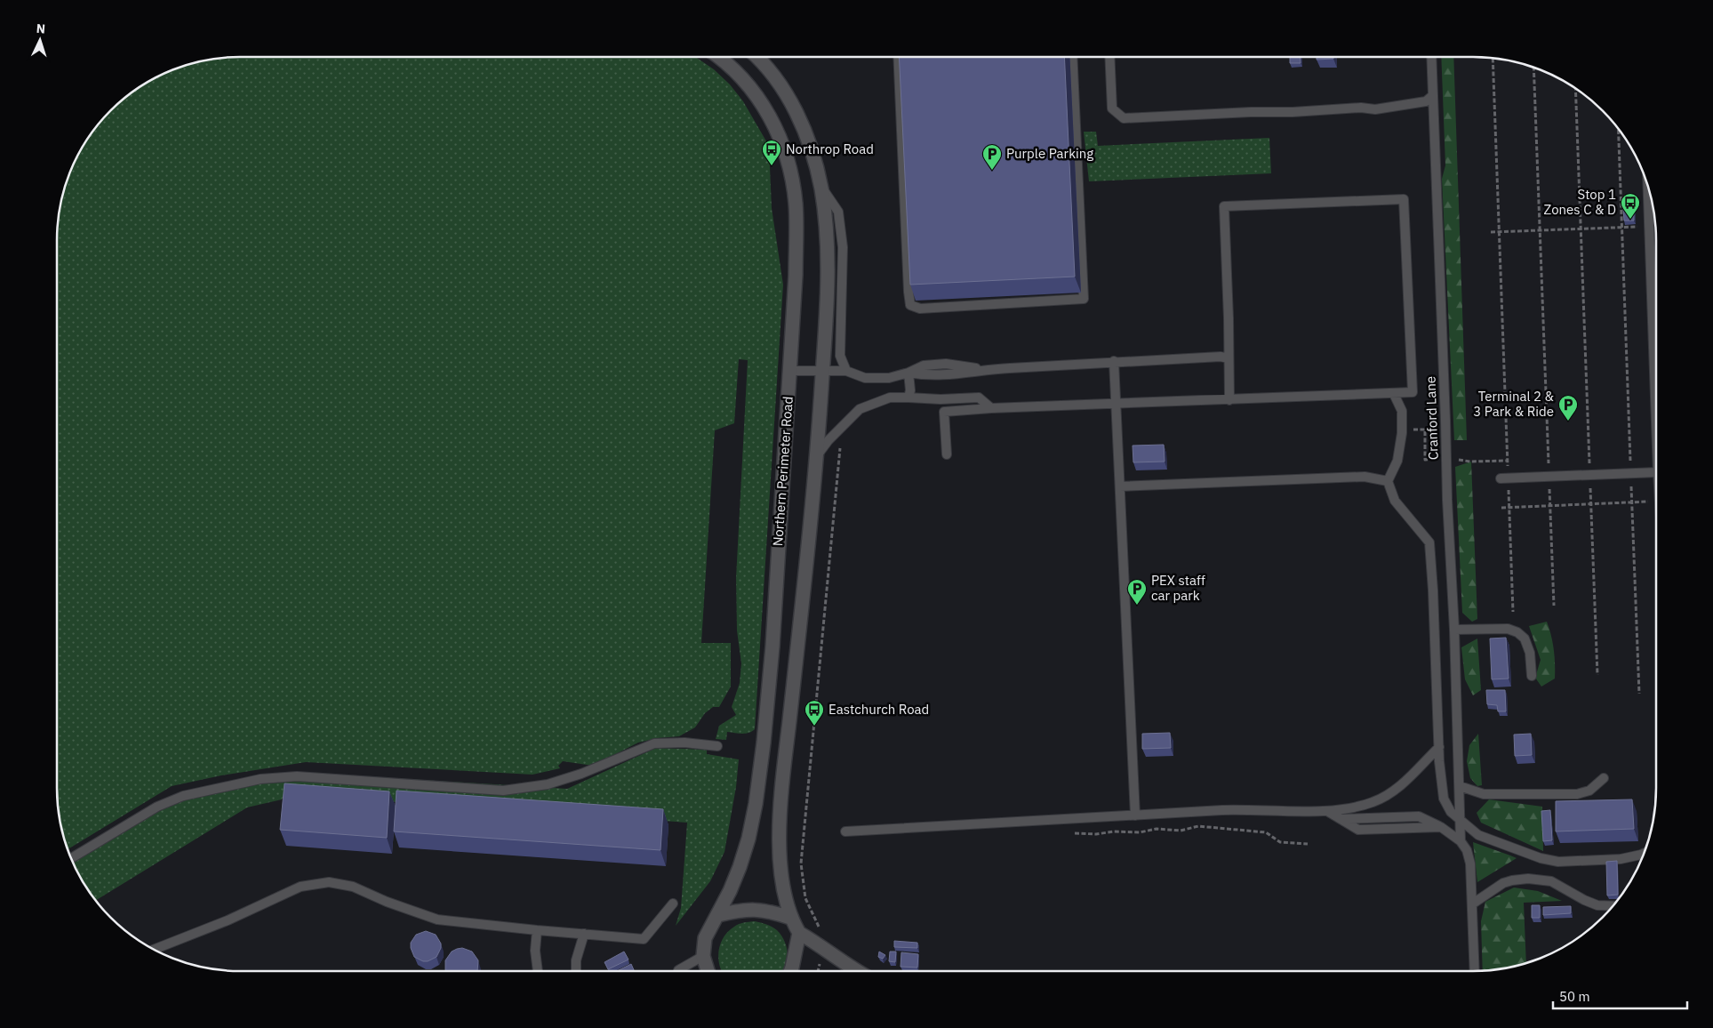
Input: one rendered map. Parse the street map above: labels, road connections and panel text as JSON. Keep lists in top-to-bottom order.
{
  "streets": {
    "street": ["Northern Perimeter Road"],
    "lane": ["Cranford Lane"]
  },
  "places": {
    "bus stop": ["Northrop Road", "Stop 1 Zones C & D", "Eastchurch Road"],
    "parking": ["Purple Parking", "Terminal 2 & 3 Park & Ride", "PEX staff car park"]
  },
  "scale_bar": "50 m",
  "north": "top"
}
